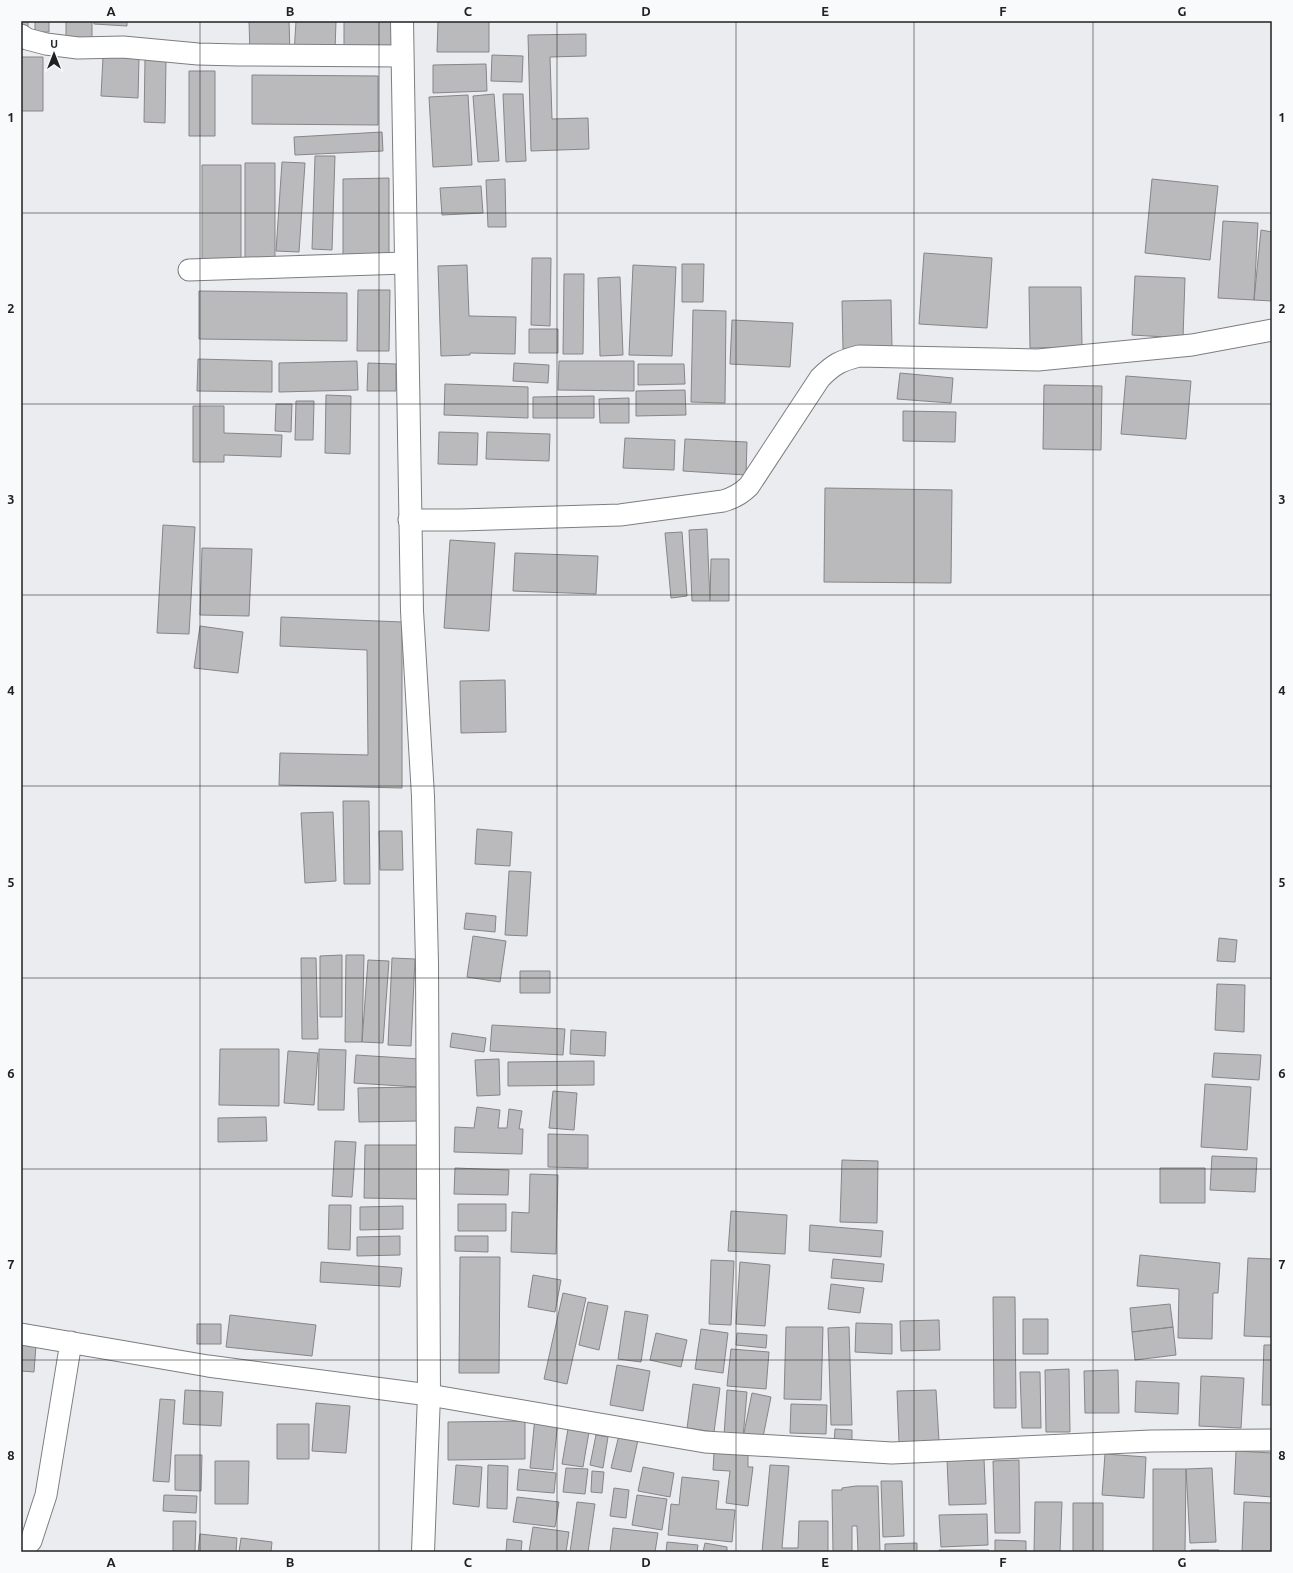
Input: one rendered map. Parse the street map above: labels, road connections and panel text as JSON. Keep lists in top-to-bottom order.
{
  "north": "top",
  "grid": {
    "columns": [
      "A",
      "B",
      "C",
      "D",
      "E",
      "F",
      "G"
    ],
    "rows": [
      "1",
      "2",
      "3",
      "4",
      "5",
      "6",
      "7",
      "8"
    ]
  }
}
